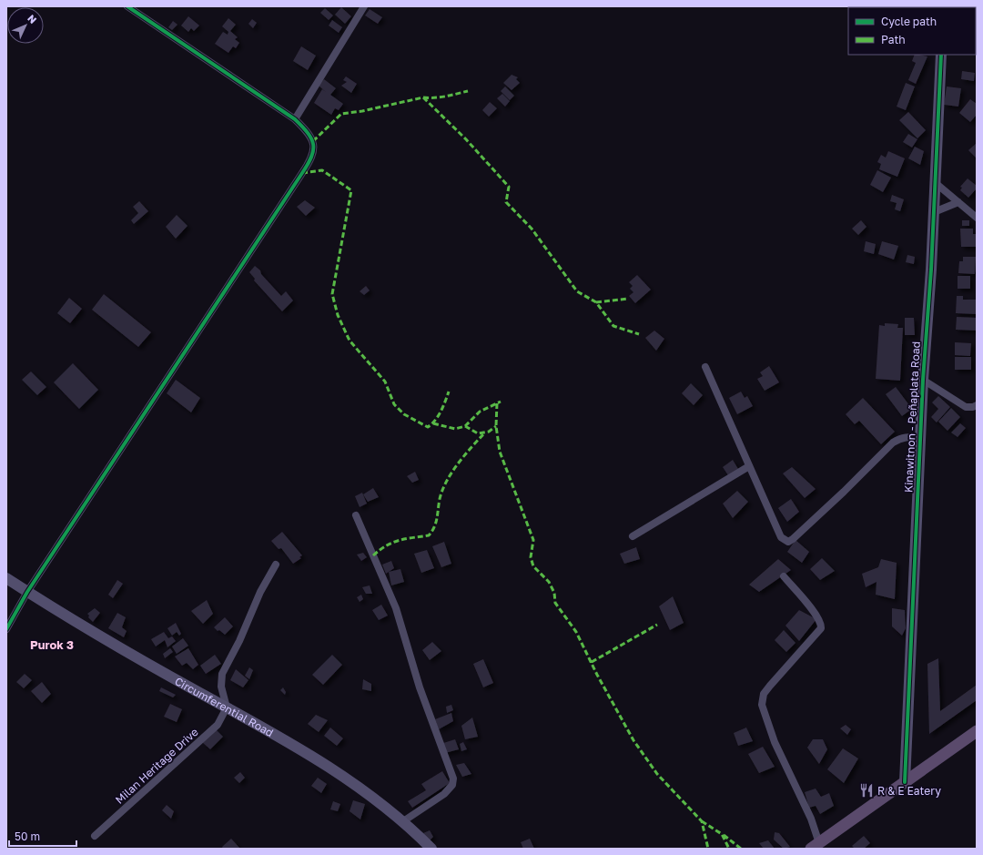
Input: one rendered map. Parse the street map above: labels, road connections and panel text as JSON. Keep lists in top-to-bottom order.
{
  "streets": {
    "street": ["Kinawitnon - Peñaplata Road", "Circumferential Road", "Milan Heritage Drive"]
  },
  "crossings": [
    ["Circumferential Road", "Milan Heritage Drive"]
  ],
  "districts": ["Purok 3"],
  "places": {
    "restaurant": ["R & E Eatery"]
  },
  "legend": ["Cycle path", "Path"],
  "scale_bar": "50 m",
  "north": "top right"
}
